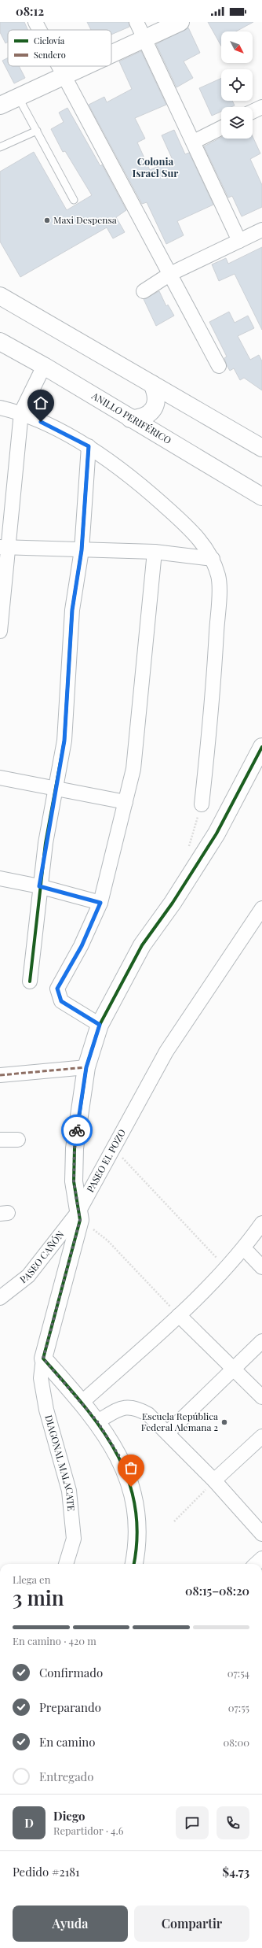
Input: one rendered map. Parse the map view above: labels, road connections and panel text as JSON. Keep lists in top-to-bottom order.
{
  "streets": {
    "main road": ["ANILLO PERIFÉRICO", "PASEO EL POZO"],
    "street": ["PASEO CAÑÓN", "DIAGONAL MALACATE"]
  },
  "crossings": [
    ["PASEO EL POZO", "PASEO CAÑÓN"],
    ["PASEO EL POZO", "DIAGONAL MALACATE"]
  ],
  "districts": ["Colonia Israel Sur"],
  "places": ["Maxi Despensa", "Escuela República Federal Alemana 2"],
  "legend": ["Ciclovía", "Sendero"],
  "north": "bottom right",
  "page": {
    "status": "08:12",
    "heading": ["3 min", "Llega en", "08:15–08:20"],
    "panel": [
      "Diego",
      "Repartidor · 4.6",
      "Pedido #2181",
      "$4.73"
    ],
    "bar": "En camino · 420 m",
    "list": [
      ["Confirmado", "07:54"],
      ["Preparando", "07:55"],
      ["En camino", "08:00"],
      "Entregado"
    ],
    "round": "D",
    "buttons": ["Ayuda", "Compartir"]
  }
}
